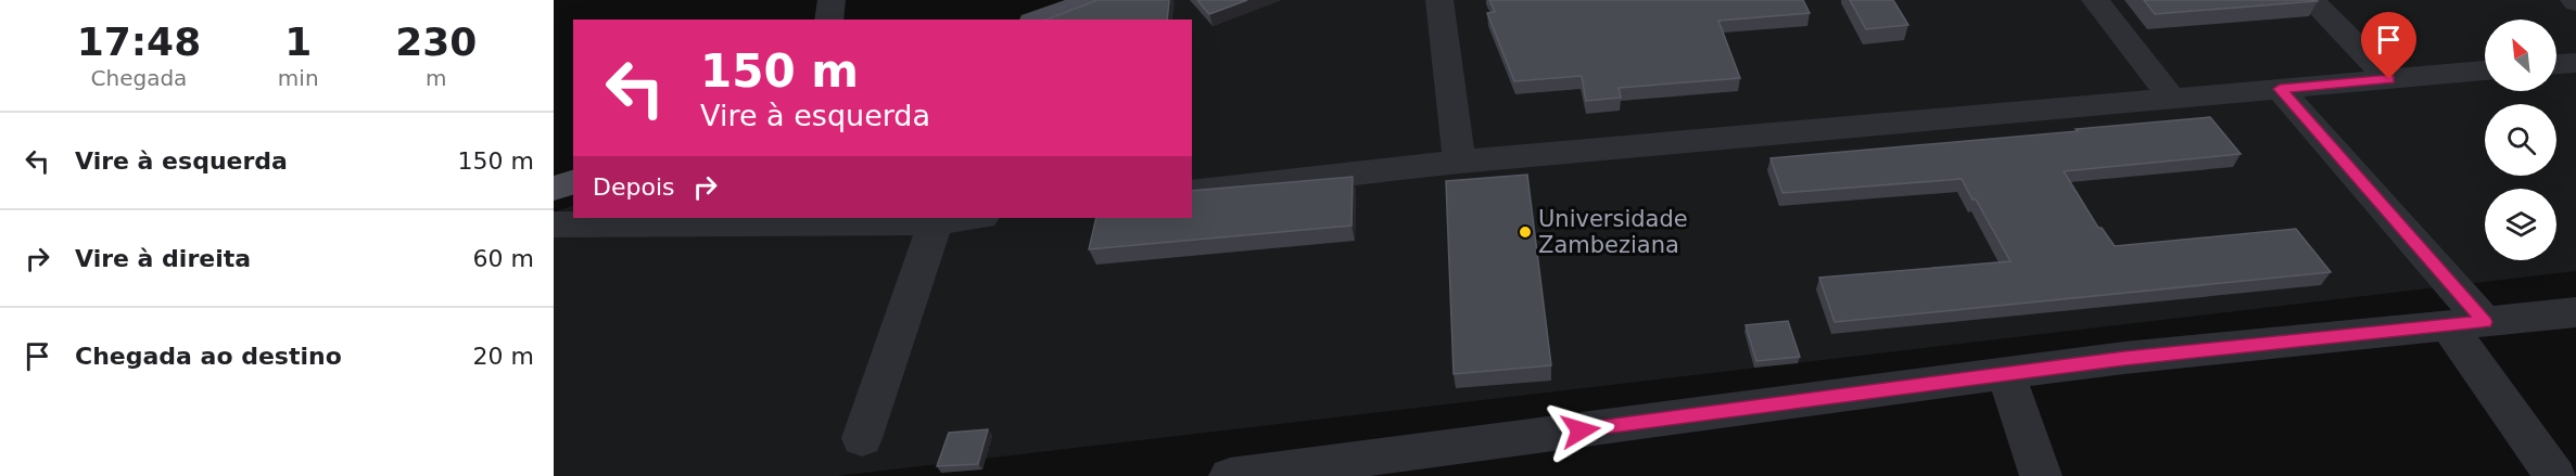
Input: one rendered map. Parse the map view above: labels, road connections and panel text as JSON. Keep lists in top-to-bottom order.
{
  "places": ["Universidade Zambeziana"],
  "north": "top left",
  "page": {
    "eta": [
      "17:48",
      "Chegada",
      "1",
      "min",
      "230",
      "m"
    ],
    "turn": ["150 m", "Vire à esquerda"],
    "list": [
      {
        "name": "Vire à esquerda",
        "value": "150 m"
      },
      {
        "name": "Vire à direita",
        "value": "60 m"
      },
      {
        "name": "Chegada ao destino",
        "value": "20 m"
      }
    ],
    "then": "Depois"
  }
}
